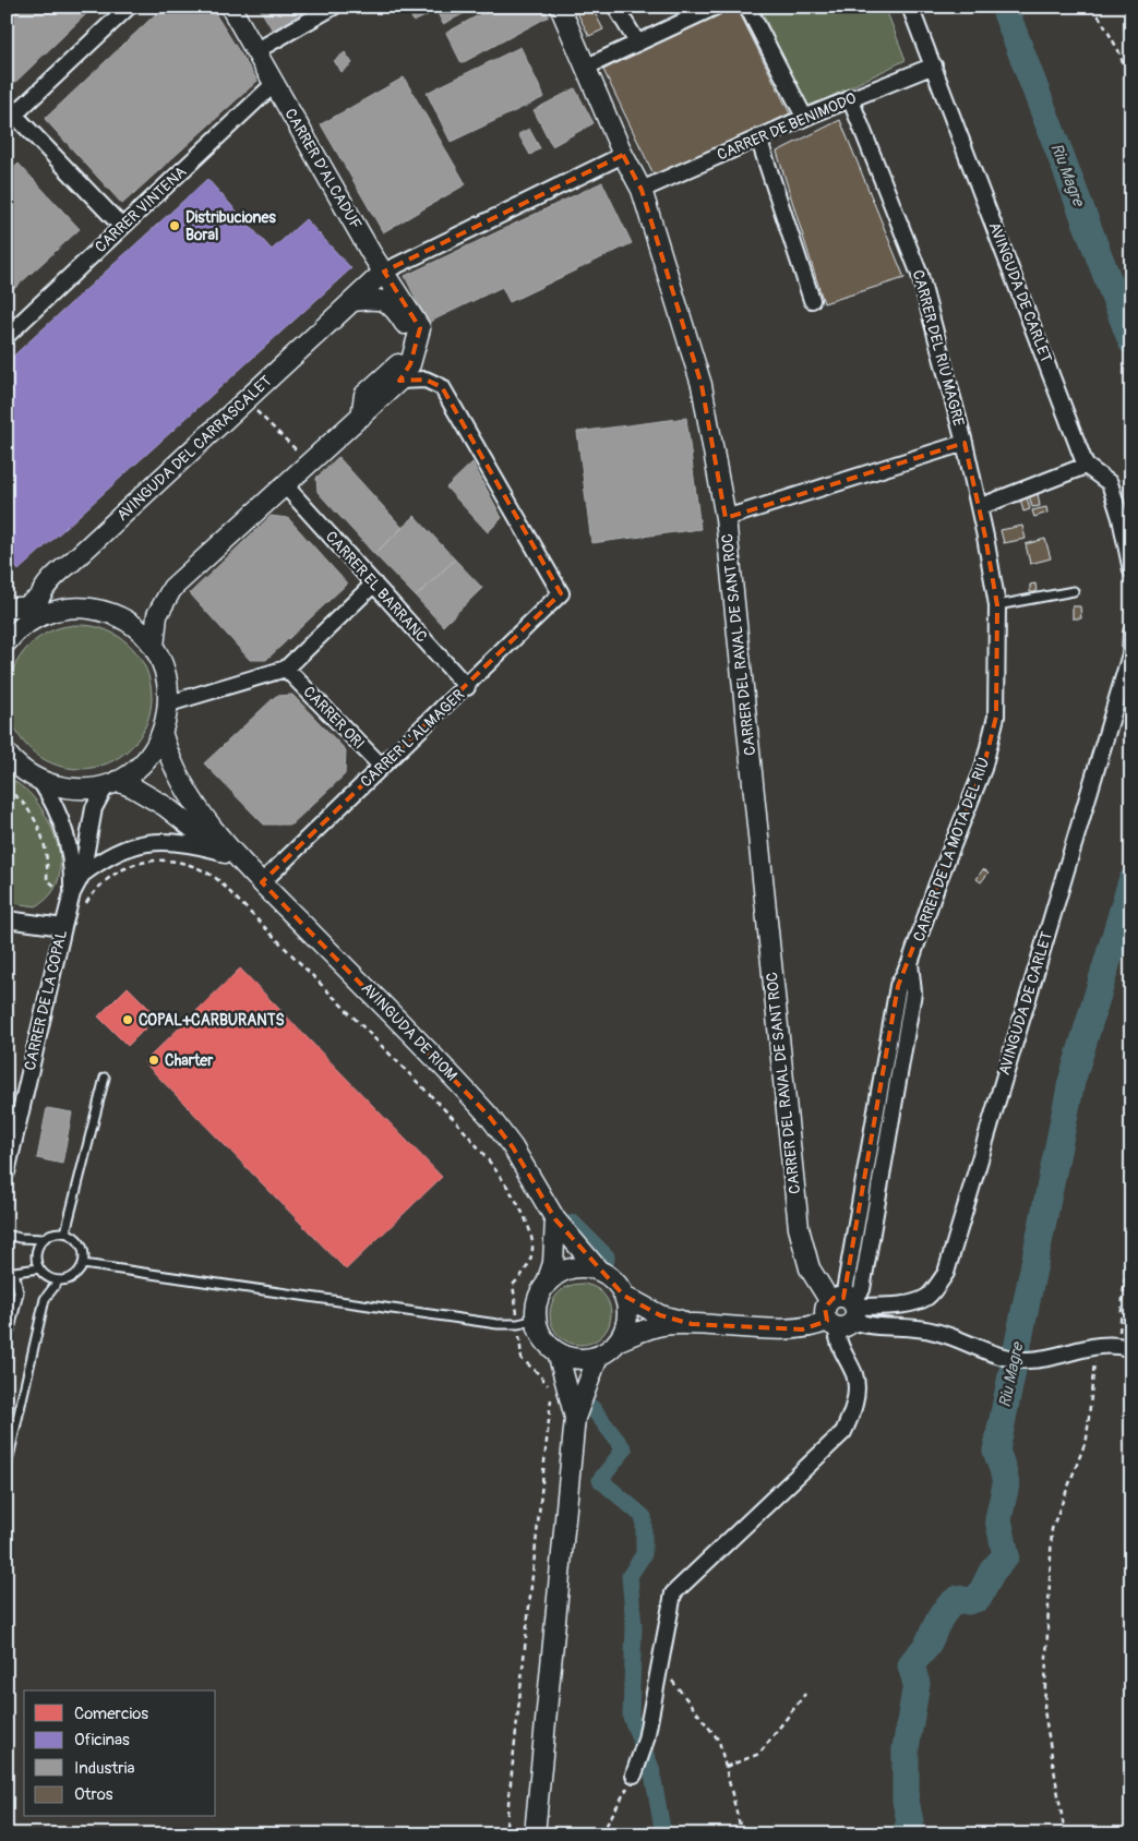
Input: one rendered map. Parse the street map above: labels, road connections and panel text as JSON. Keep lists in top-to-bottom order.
{
  "streets": {
    "street": [
      "CARRER DE BENIMODO",
      "CARRER D'ALCADUF",
      "CARRER VINTENA",
      "AVINGUDA DE CARLET",
      "CARRER DEL RIU MAGRE",
      "AVINGUDA DEL CARRASCALET",
      "CARRER EL BARRANC",
      "CARRER DEL RAVAL DE SANT ROC",
      "CARRER ORI",
      "CARRER L'ALMAGER",
      "CARRER DE LA MOTA DEL RIU",
      "CARRER DE LA COPAL",
      "AVINGUDA DE RIOM"
    ]
  },
  "crossings": [
    ["CARRER DE BENIMODO", "AVINGUDA DE CARLET"],
    ["CARRER DE BENIMODO", "CARRER DEL RIU MAGRE"],
    ["CARRER DE BENIMODO", "CARRER DEL RAVAL DE SANT ROC"],
    ["CARRER D'ALCADUF", "CARRER VINTENA"],
    ["CARRER D'ALCADUF", "AVINGUDA DEL CARRASCALET"],
    ["CARRER D'ALCADUF", "CARRER L'ALMAGER"],
    ["AVINGUDA DE CARLET", "CARRER DEL RAVAL DE SANT ROC"],
    ["AVINGUDA DE CARLET", "CARRER DE LA MOTA DEL RIU"],
    ["CARRER DEL RIU MAGRE", "CARRER DE LA MOTA DEL RIU"],
    ["AVINGUDA DEL CARRASCALET", "CARRER DEL RAVAL DE SANT ROC"],
    ["CARRER EL BARRANC", "CARRER L'ALMAGER"],
    ["CARRER DEL RAVAL DE SANT ROC", "CARRER DE LA MOTA DEL RIU"],
    ["CARRER ORI", "CARRER L'ALMAGER"],
    ["CARRER L'ALMAGER", "AVINGUDA DE RIOM"],
    ["CARRER DE LA COPAL", "AVINGUDA DE RIOM"]
  ],
  "water": ["Riu Magre"],
  "places": ["Distribuciones Boral", "COPAL+CARBURANTS", "Charter"],
  "legend": [
    "Comercios",
    "Oficinas",
    "Industria",
    "Otros"
  ]
}
